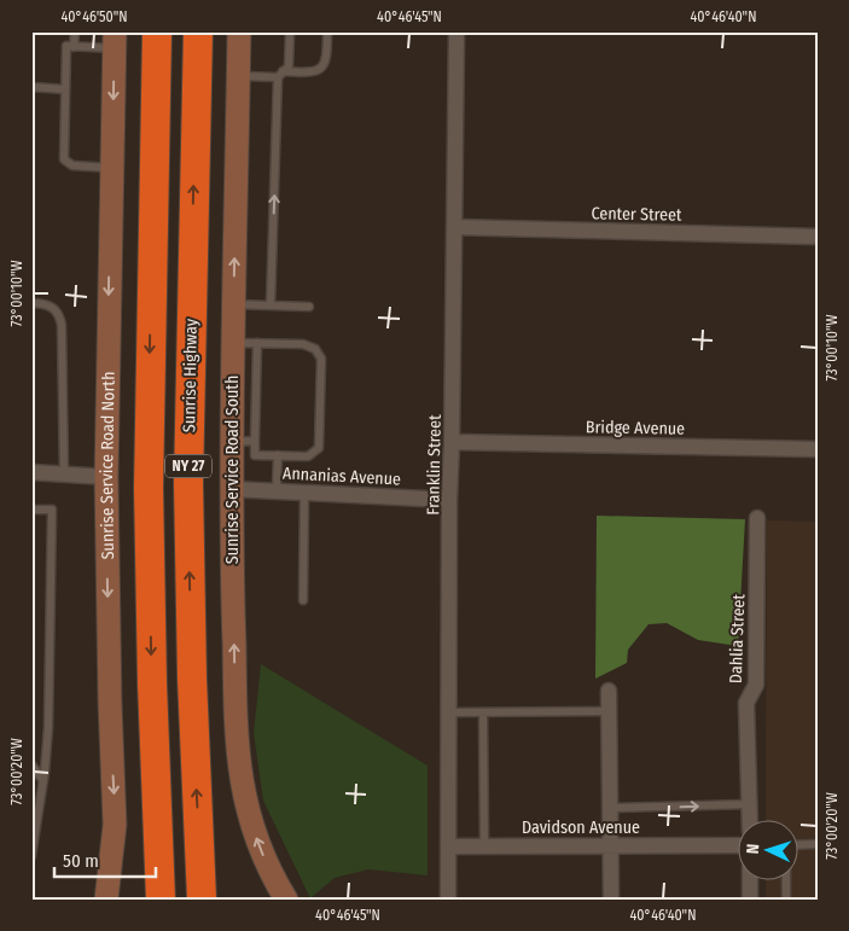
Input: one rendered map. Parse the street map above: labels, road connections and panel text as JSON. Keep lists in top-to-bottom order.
{
  "streets": {
    "highway": ["Sunrise Highway", "NY 27"],
    "main road": ["Sunrise Service Road North", "Sunrise Service Road South"],
    "street": [
      "Center Street",
      "Bridge Avenue",
      "Franklin Street",
      "Annanias Avenue",
      "Dahlia Street",
      "Davidson Avenue"
    ]
  },
  "crossings": [
    ["Center Street", "Franklin Street"],
    ["Bridge Avenue", "Franklin Street"],
    ["Franklin Street", "Annanias Avenue"],
    ["Franklin Street", "Davidson Avenue"],
    ["Sunrise Service Road South", "Annanias Avenue"]
  ],
  "one_way": ["Sunrise Service Road North", "Sunrise Service Road South"],
  "scale_bar": "50 m",
  "north": "left",
  "coordinates": [
    "40°46'50\"N",
    "40°46'45\"N",
    "40°46'40\"N",
    "73°00'10\"W",
    "73°00'20\"W"
  ]
}
